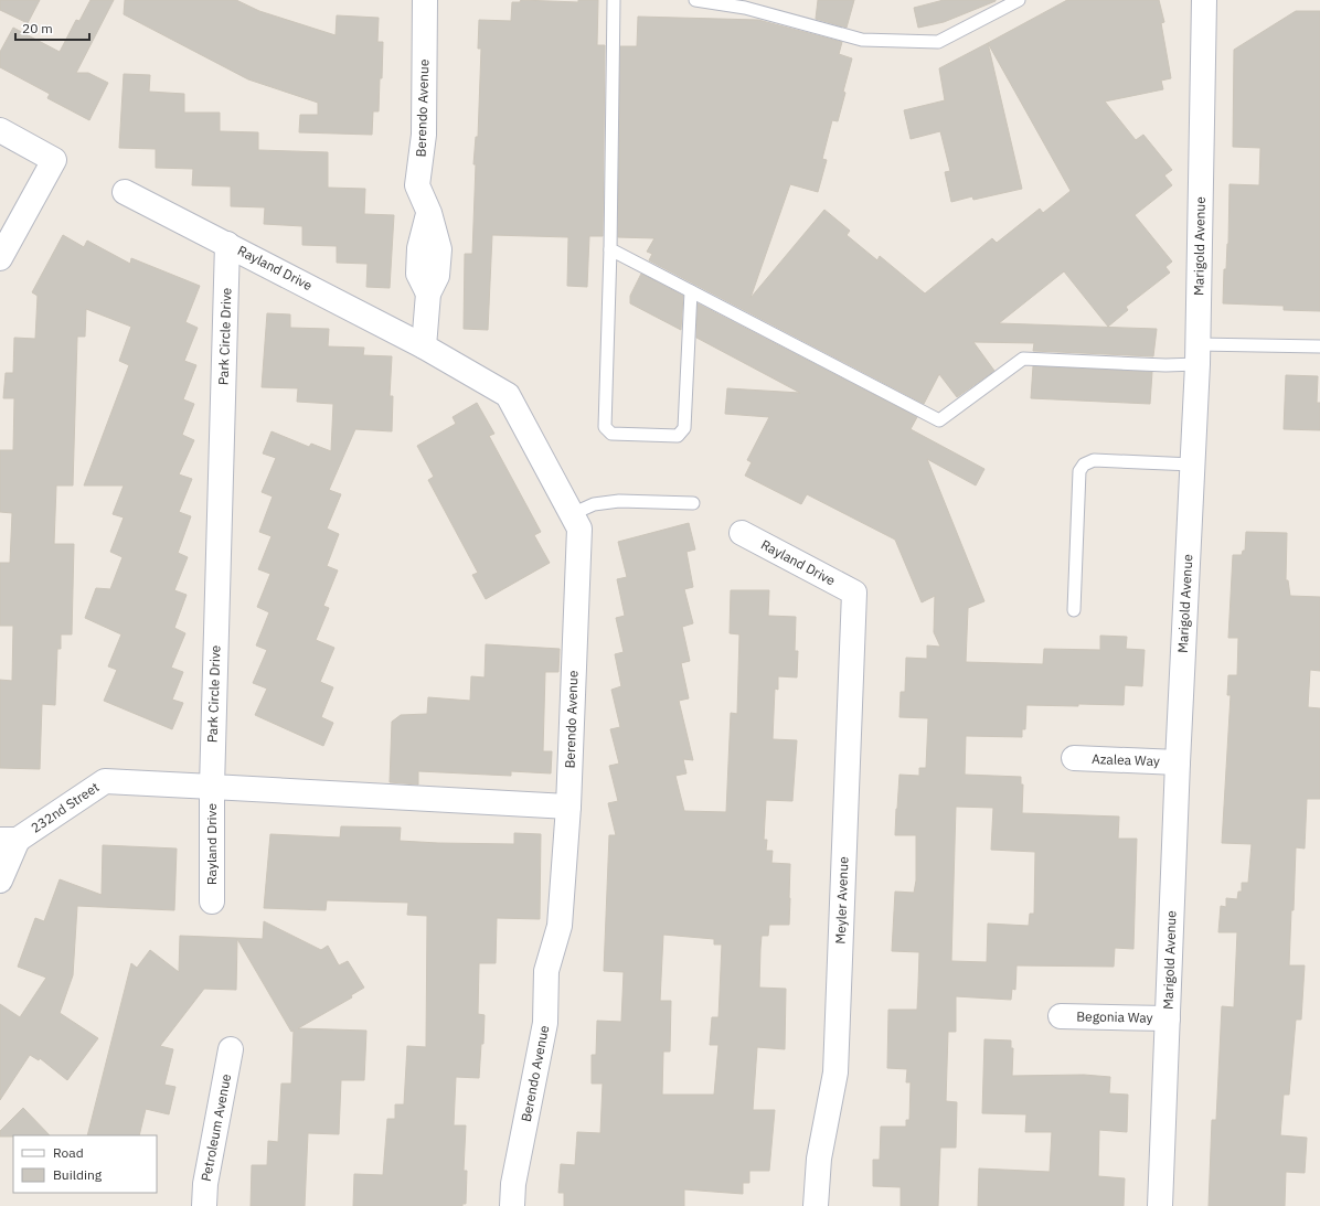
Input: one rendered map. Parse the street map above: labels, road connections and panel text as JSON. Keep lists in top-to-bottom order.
{
  "streets": {
    "street": [
      "Berendo Avenue",
      "Marigold Avenue",
      "Rayland Drive",
      "Park Circle Drive",
      "Azalea Way",
      "232nd Street",
      "Meyler Avenue",
      "Begonia Way",
      "Petroleum Avenue"
    ]
  },
  "crossings": [
    ["Berendo Avenue", "Rayland Drive"],
    ["Marigold Avenue", "Azalea Way"],
    ["Marigold Avenue", "Begonia Way"],
    ["Rayland Drive", "Park Circle Drive"],
    ["Rayland Drive", "232nd Street"],
    ["Rayland Drive", "Meyler Avenue"],
    ["Park Circle Drive", "232nd Street"]
  ],
  "legend": ["Road", "Building"],
  "scale_bar": "20 m"
}
